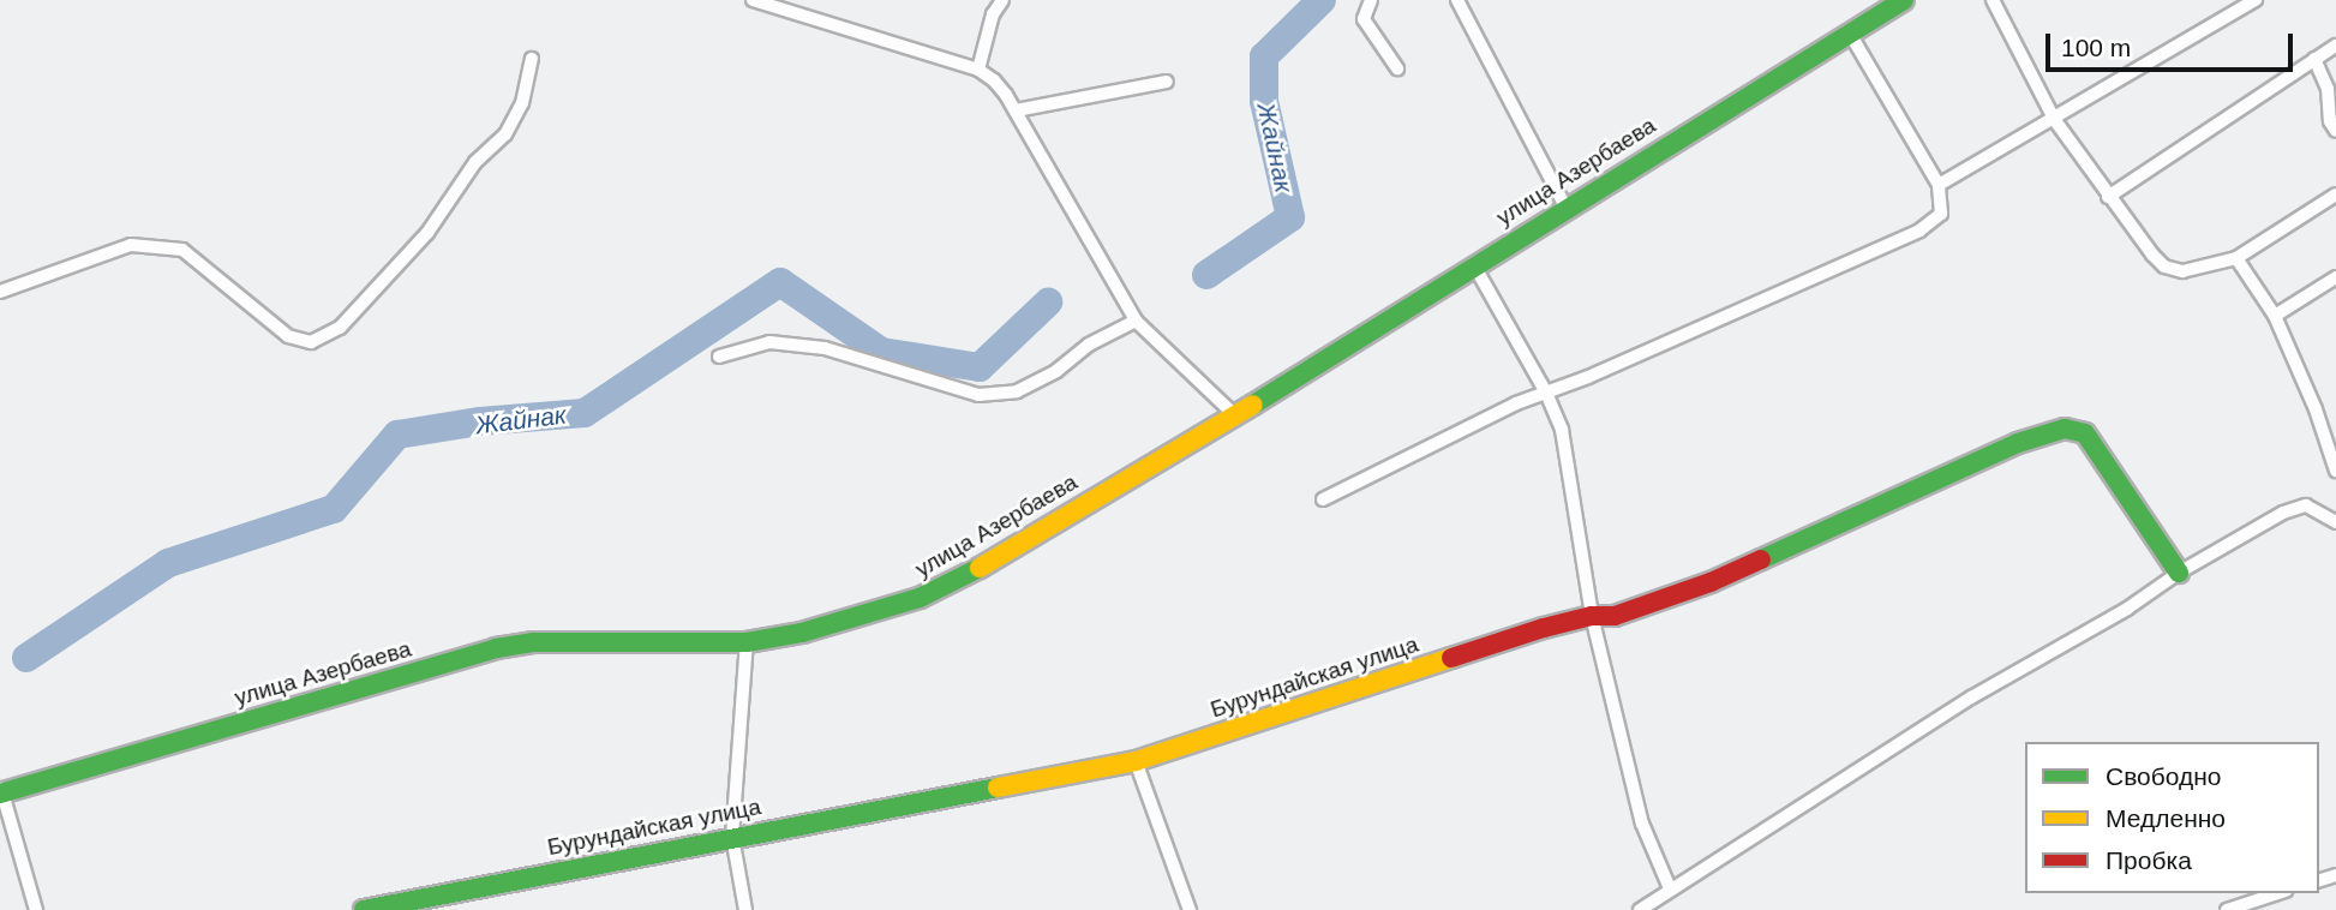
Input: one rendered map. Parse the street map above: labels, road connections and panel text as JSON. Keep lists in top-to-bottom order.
{
  "streets": {
    "main road": ["улица Азербаева", "Бурундайская улица"]
  },
  "water": ["Жайнак"],
  "legend": ["Свободно", "Медленно", "Пробка"],
  "scale_bar": "100 m"
}
